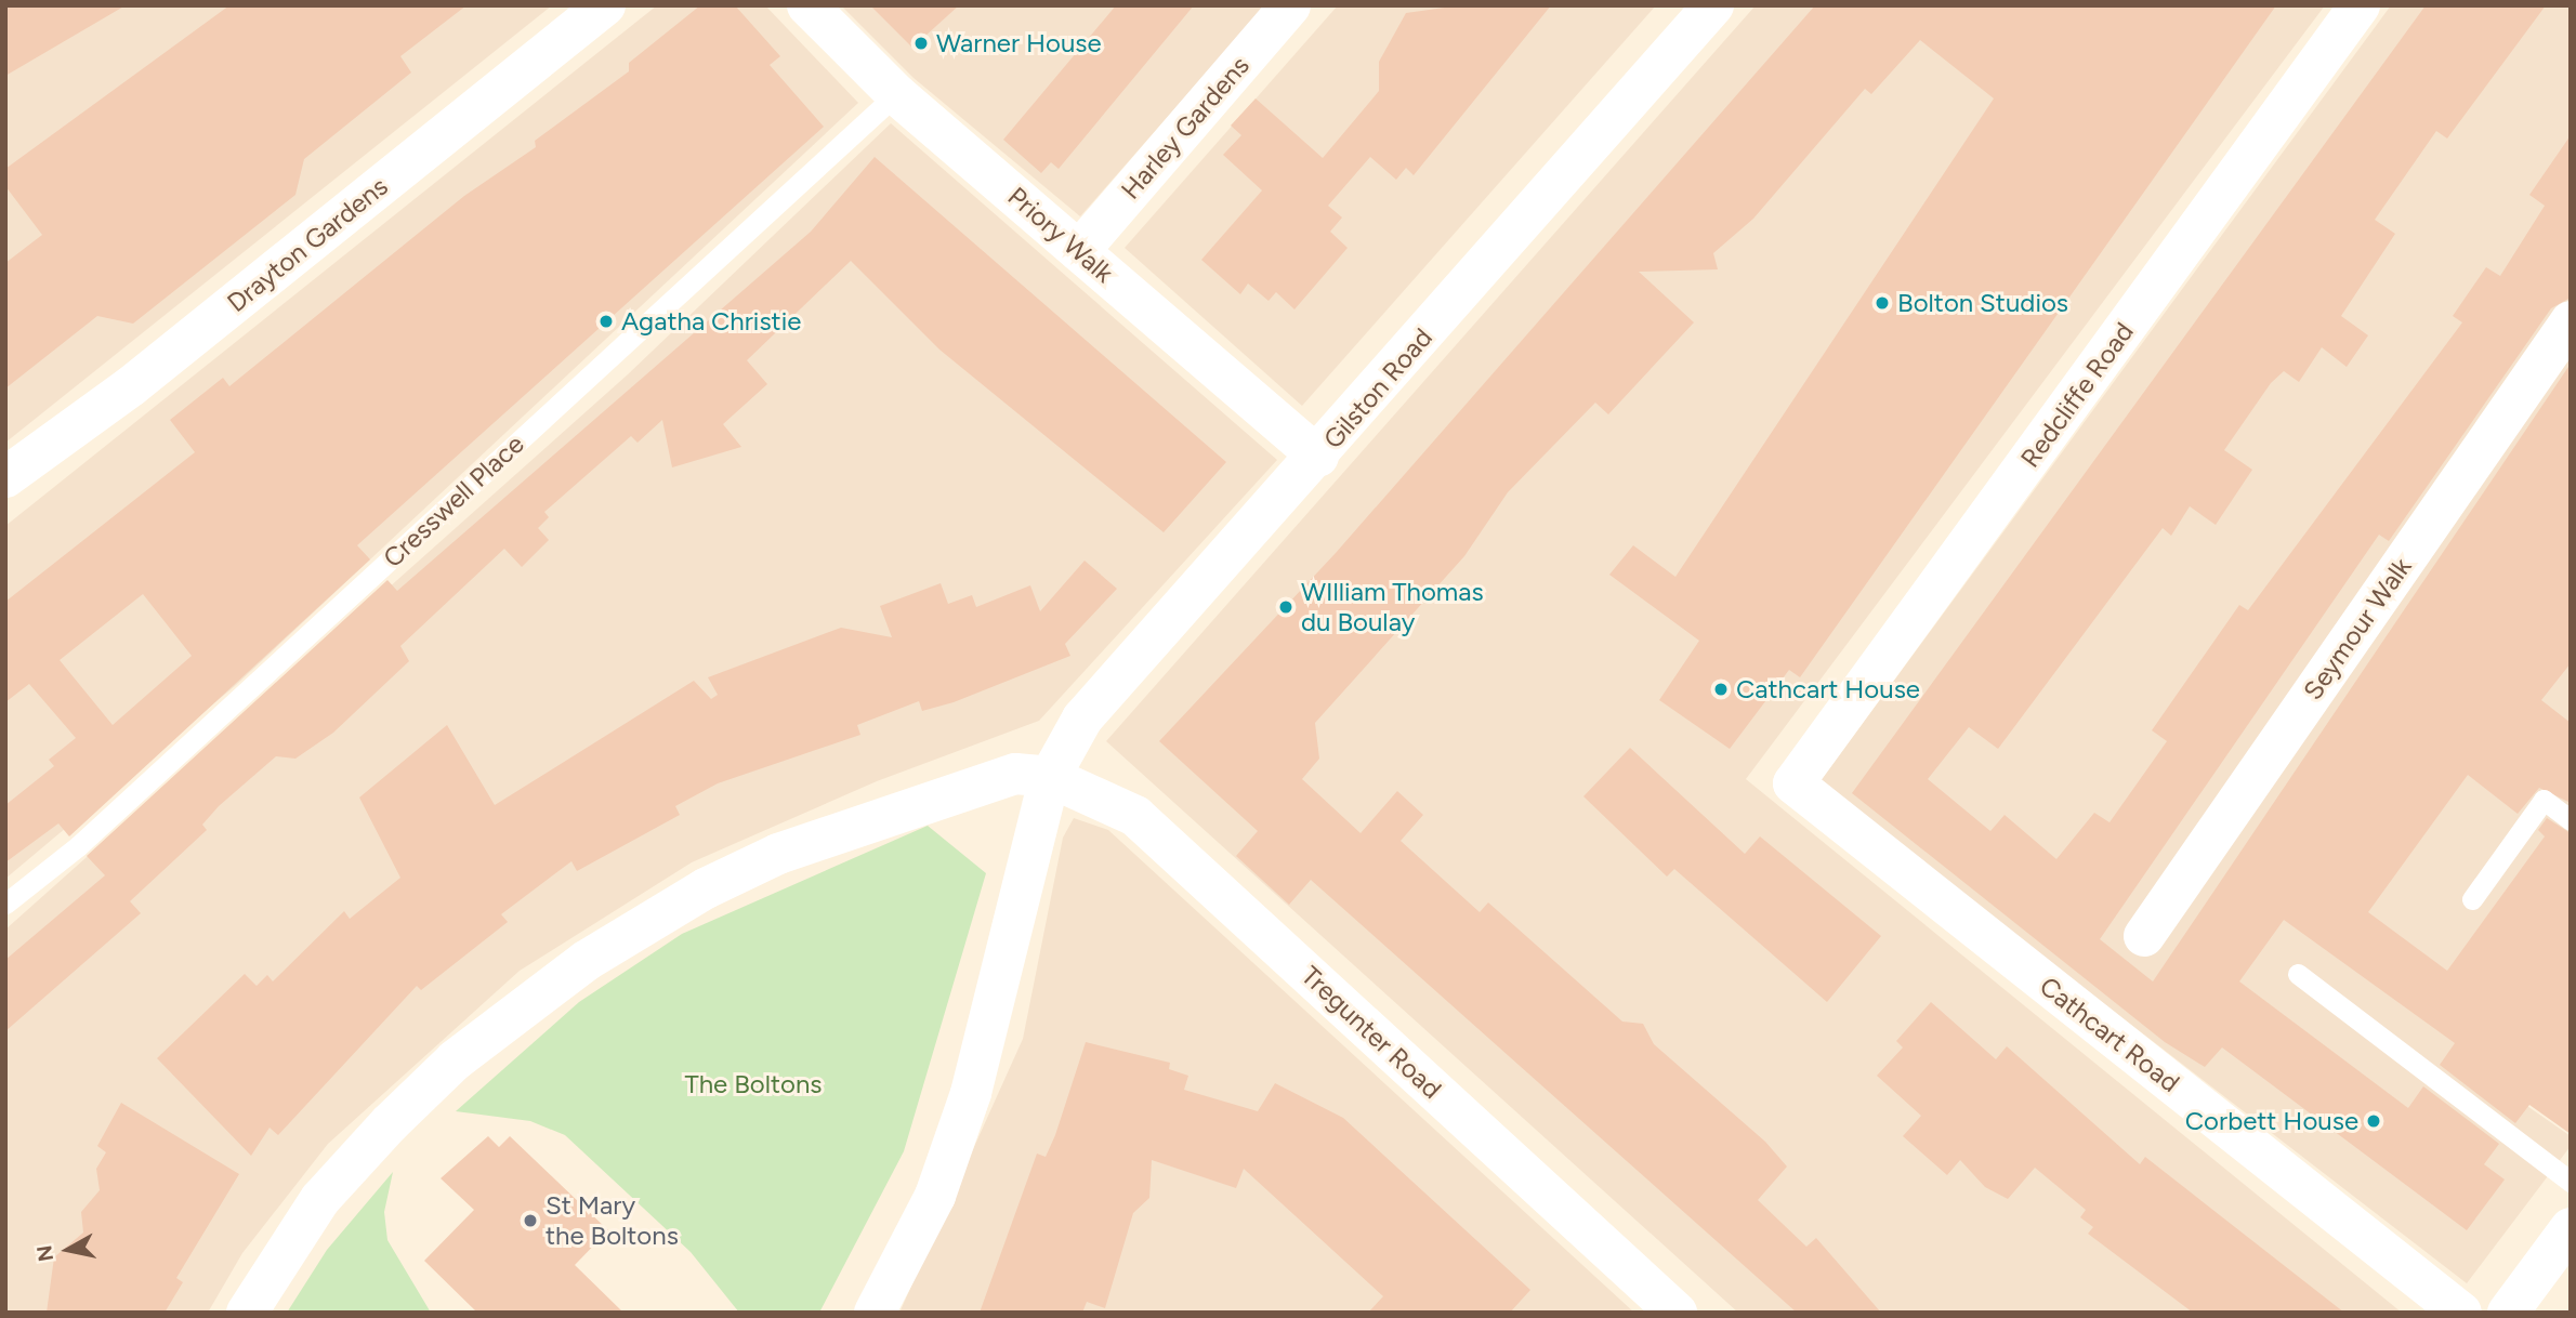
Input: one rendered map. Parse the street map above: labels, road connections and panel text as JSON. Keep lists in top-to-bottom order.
{
  "streets": {
    "street": [
      "Harley Gardens",
      "Priory Walk",
      "Drayton Gardens",
      "Gilston Road",
      "Redcliffe Road",
      "Seymour Walk",
      "Tregunter Road",
      "Cathcart Road"
    ],
    "lane": ["Cresswell Place"]
  },
  "crossings": [
    ["Harley Gardens", "Priory Walk"],
    ["Priory Walk", "Gilston Road"],
    ["Priory Walk", "Cresswell Place"],
    ["Gilston Road", "Tregunter Road"],
    ["Redcliffe Road", "Cathcart Road"]
  ],
  "parks": ["The Boltons"],
  "places": [
    "Warner House",
    "Bolton Studios",
    "Agatha Christie",
    "WIlliam Thomas du Boulay",
    "Cathcart House",
    "Corbett House",
    "St Mary the Boltons"
  ],
  "north": "left"
}
